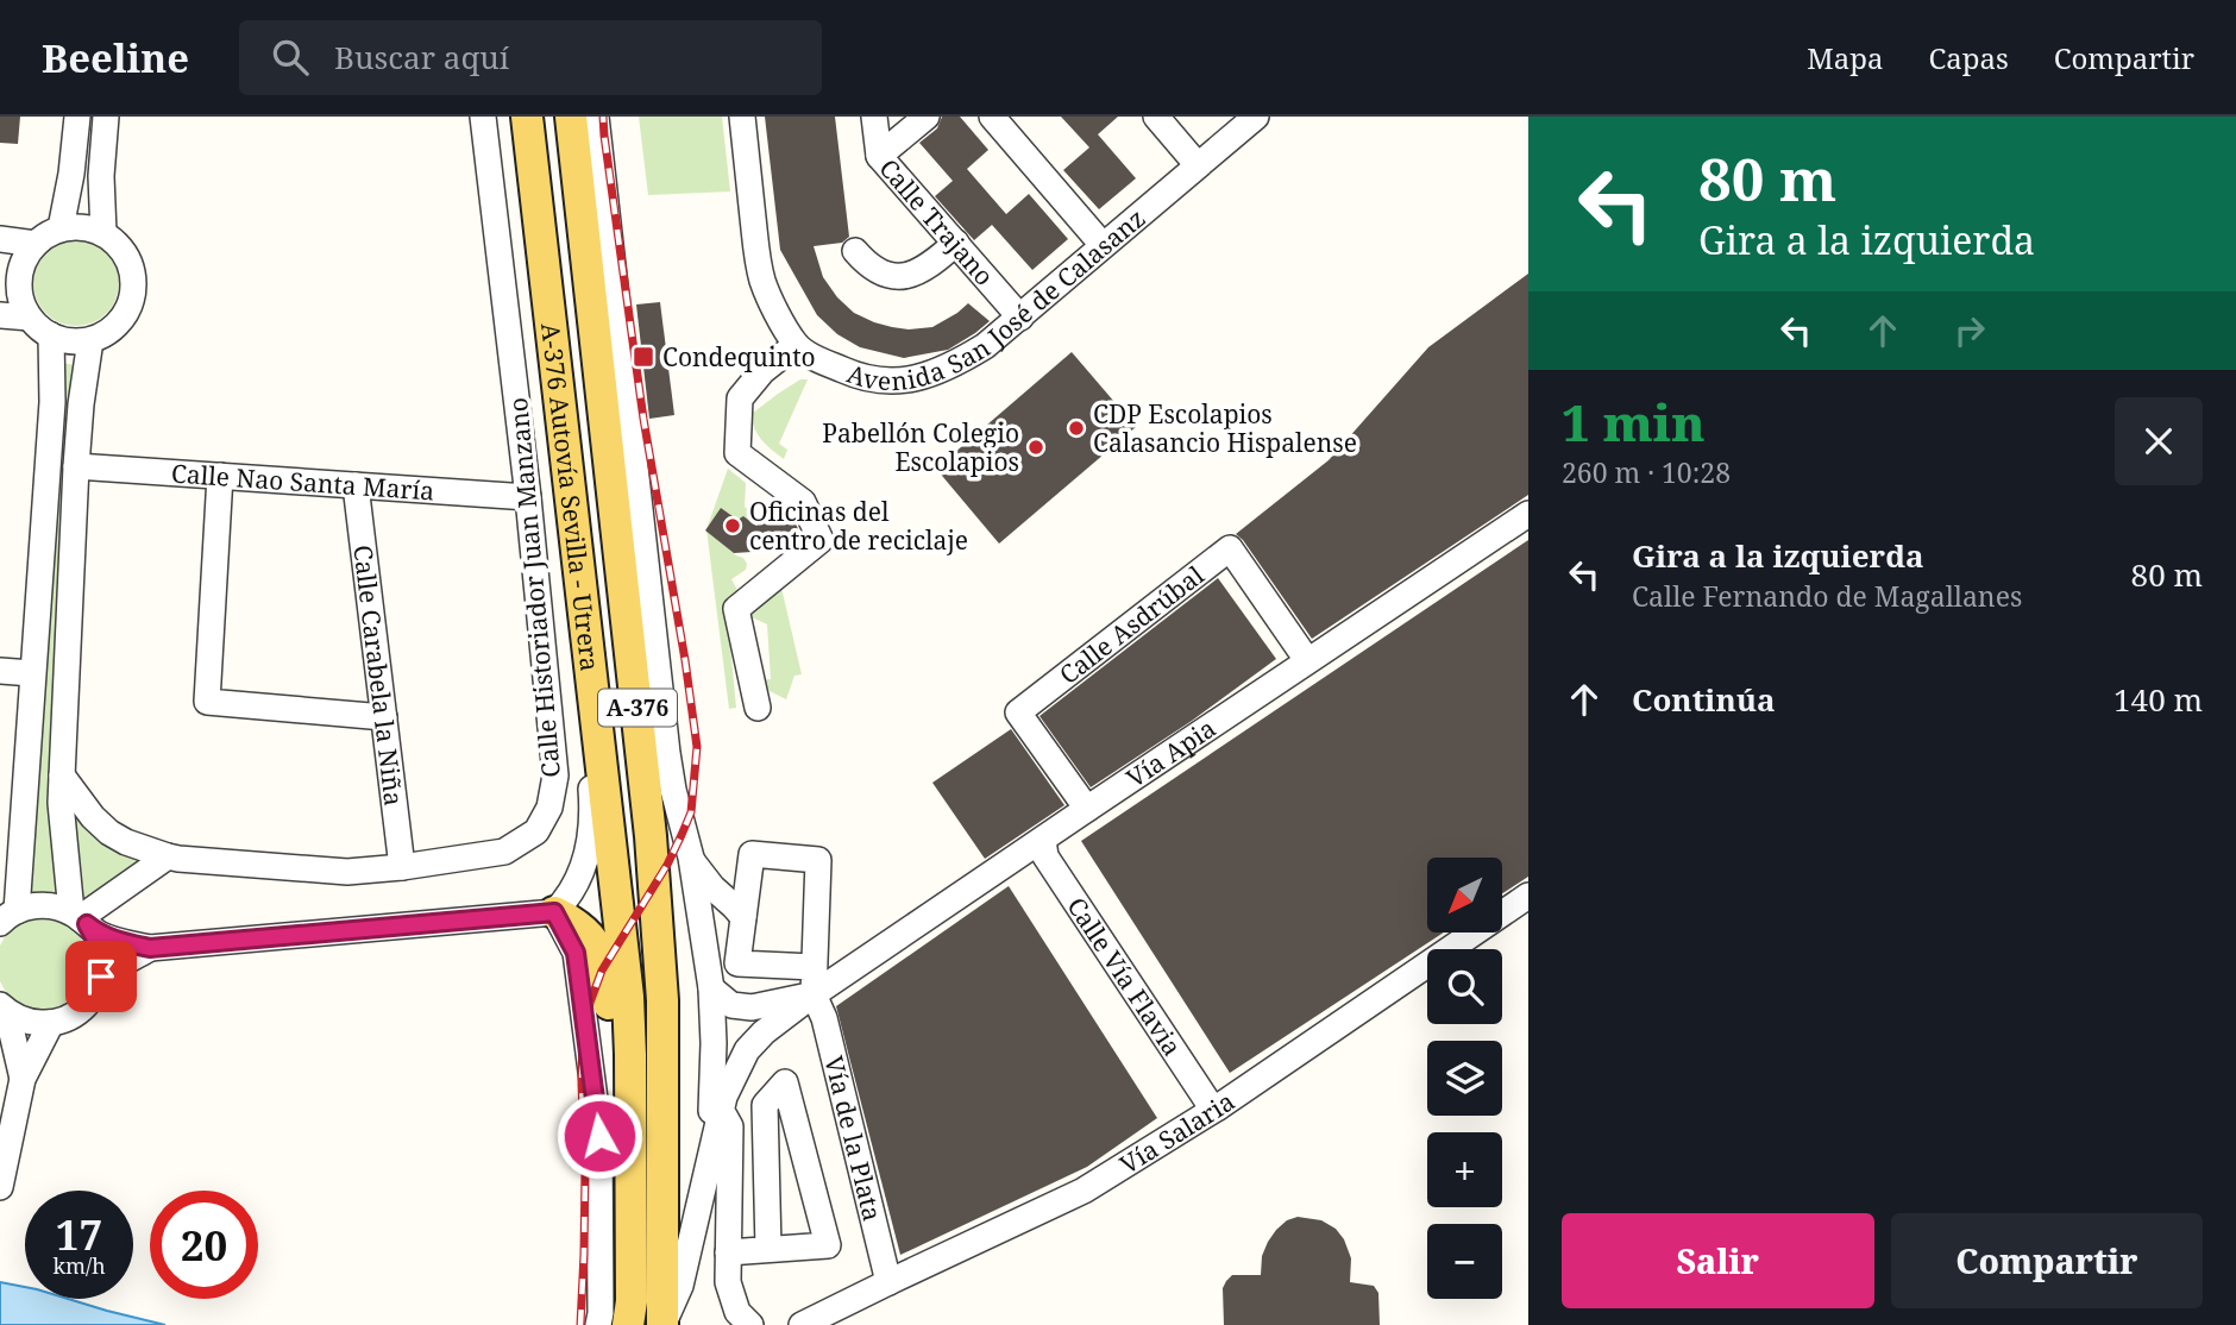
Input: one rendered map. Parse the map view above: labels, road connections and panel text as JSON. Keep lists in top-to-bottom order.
{
  "streets": {
    "main road": ["A-376 Autovía Sevilla - Utrera", "A-376"],
    "street": [
      "Calle Trajano",
      "Avenida San José de Calasanz",
      "Calle Nao Santa María",
      "Calle Historiador Juan Manzano",
      "Calle Asdrúbal",
      "Calle Carabela la Niña",
      "Vía Apia",
      "Calle Vía Flavia",
      "Vía Salaria",
      "Vía de la Plata"
    ]
  },
  "crossings": [
    ["Calle Trajano", "Avenida San José de Calasanz"],
    ["Calle Nao Santa María", "Calle Historiador Juan Manzano"],
    ["Calle Nao Santa María", "Calle Carabela la Niña"],
    ["Calle Historiador Juan Manzano", "Calle Carabela la Niña"],
    ["Calle Asdrúbal", "Vía Apia"],
    ["Vía Apia", "Calle Vía Flavia"],
    ["Vía Apia", "Vía de la Plata"],
    ["Calle Vía Flavia", "Vía Salaria"],
    ["Vía Salaria", "Vía de la Plata"]
  ],
  "places": {
    "transit": ["Condequinto"],
    "other": ["CDP Escolapios Calasancio Hispalense", "Pabellón Colegio Escolapios", "Oficinas del centro de reciclaje"]
  },
  "north": "bottom left",
  "page": {
    "header": "Beeline",
    "search": "Buscar aquí",
    "nav": ["Mapa", "Capas", "Compartir"],
    "turn": ["80 m", "Gira a la izquierda"],
    "heading": ["1 min", "260 m · 10:28"],
    "list": [
      {
        "name": "Gira a la izquierda",
        "note": "Calle Fernando de Magallanes",
        "value": "80 m"
      },
      {
        "name": "Continúa",
        "value": "140 m"
      }
    ],
    "map_buttons": ["+", "−"],
    "speed": "17 km/h",
    "limit": "20",
    "buttons": ["Salir", "Compartir"]
  }
}
